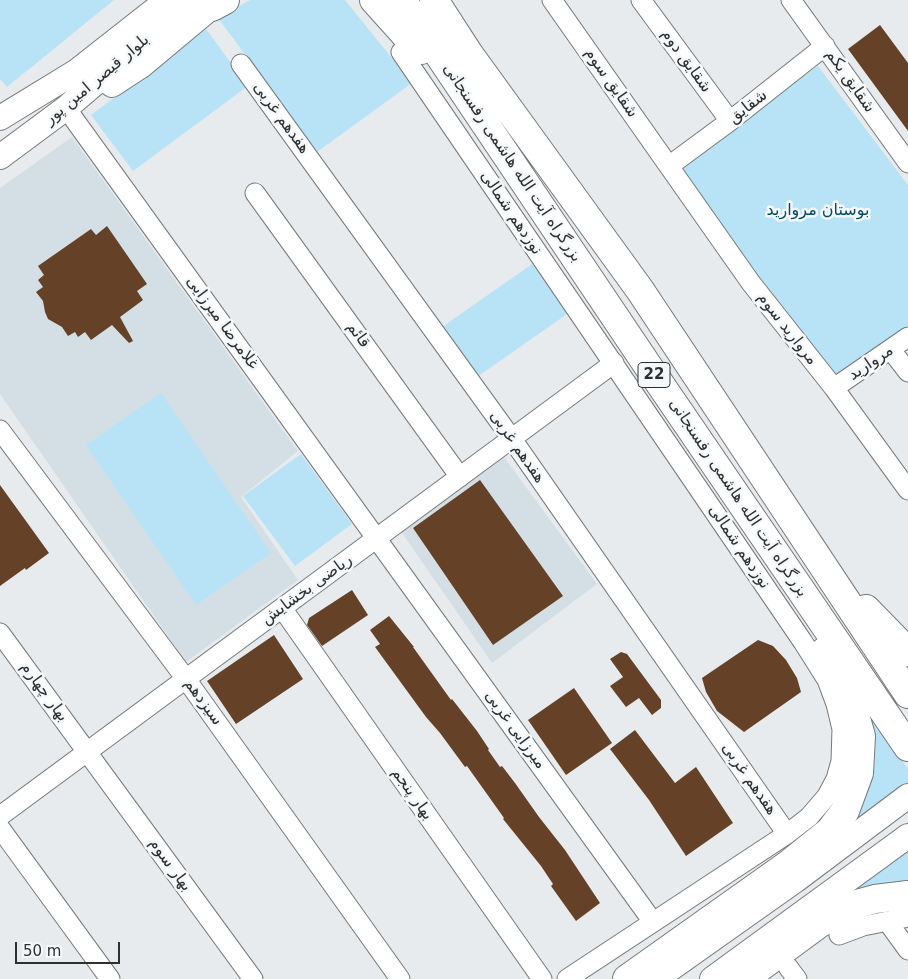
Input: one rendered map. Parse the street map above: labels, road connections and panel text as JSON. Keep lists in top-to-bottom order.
{
  "streets": {
    "highway": ["بزرگراه آیت الله هاشمی رفسنجانی", "22"],
    "main road": ["بلوار قیصر امین پور"],
    "street": [
      "شقایق دوم",
      "شقایق یکم",
      "شقایق سوم",
      "شقایق",
      "هفدهم غربی",
      "نوزدهم شمالی",
      "غلامرضا میرزایی",
      "مروارید سوم",
      "قائم",
      "مروارید",
      "ریاضی بخشایش",
      "بهار چهارم",
      "سیزدهم",
      "میرزایی غربی",
      "بهار پنجم",
      "بهار سوم"
    ]
  },
  "crossings": [
    ["شقایق دوم", "شقایق"],
    ["بلوار قیصر امین پور", "غلامرضا میرزایی"],
    ["شقایق یکم", "شقایق"],
    ["شقایق سوم", "شقایق"],
    ["شقایق سوم", "مروارید سوم"],
    ["شقایق", "مروارید سوم"],
    ["هفدهم غربی", "نوزدهم شمالی"],
    ["هفدهم غربی", "ریاضی بخشایش"],
    ["نوزدهم شمالی", "ریاضی بخشایش"],
    ["نوزدهم شمالی", "میرزایی غربی"],
    ["غلامرضا میرزایی", "ریاضی بخشایش"],
    ["غلامرضا میرزایی", "میرزایی غربی"],
    ["مروارید سوم", "مروارید"],
    ["قائم", "ریاضی بخشایش"],
    ["ریاضی بخشایش", "بهار چهارم"],
    ["ریاضی بخشایش", "سیزدهم"],
    ["ریاضی بخشایش", "میرزایی غربی"],
    ["ریاضی بخشایش", "بهار پنجم"],
    ["ریاضی بخشایش", "بهار سوم"],
    ["بهار چهارم", "بهار سوم"]
  ],
  "parks": ["بوستان مروارید"],
  "scale_bar": "50 m"
}
